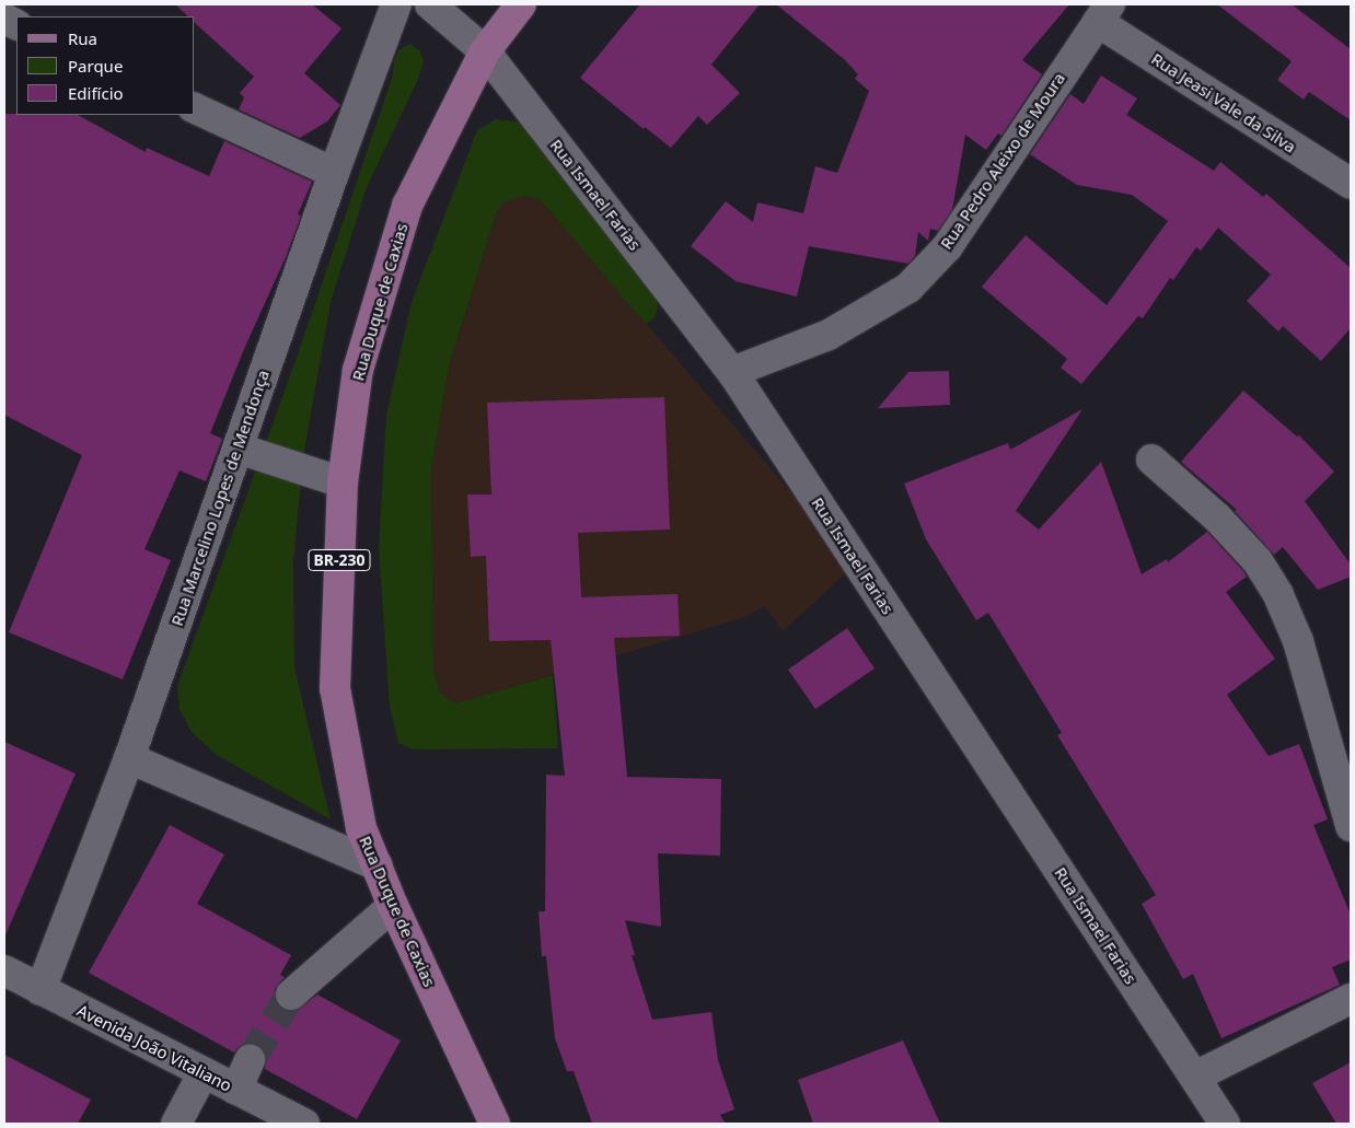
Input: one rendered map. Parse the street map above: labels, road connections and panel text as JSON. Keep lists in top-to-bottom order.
{
  "streets": {
    "main road": ["Rua Duque de Caxias", "BR-230"],
    "street": [
      "Rua Jeasi Vale da Silva",
      "Rua Pedro Aleixo de Moura",
      "Rua Ismael Farias",
      "Rua Marcelino Lopes de Mendonça",
      "Avenida João Vitaliano"
    ]
  },
  "crossings": [
    ["Rua Jeasi Vale da Silva", "Rua Pedro Aleixo de Moura"],
    ["Rua Pedro Aleixo de Moura", "Rua Ismael Farias"],
    ["Rua Ismael Farias", "Rua Duque de Caxias"],
    ["Rua Marcelino Lopes de Mendonça", "Avenida João Vitaliano"]
  ],
  "legend": ["Rua", "Parque", "Edifício"]
}
